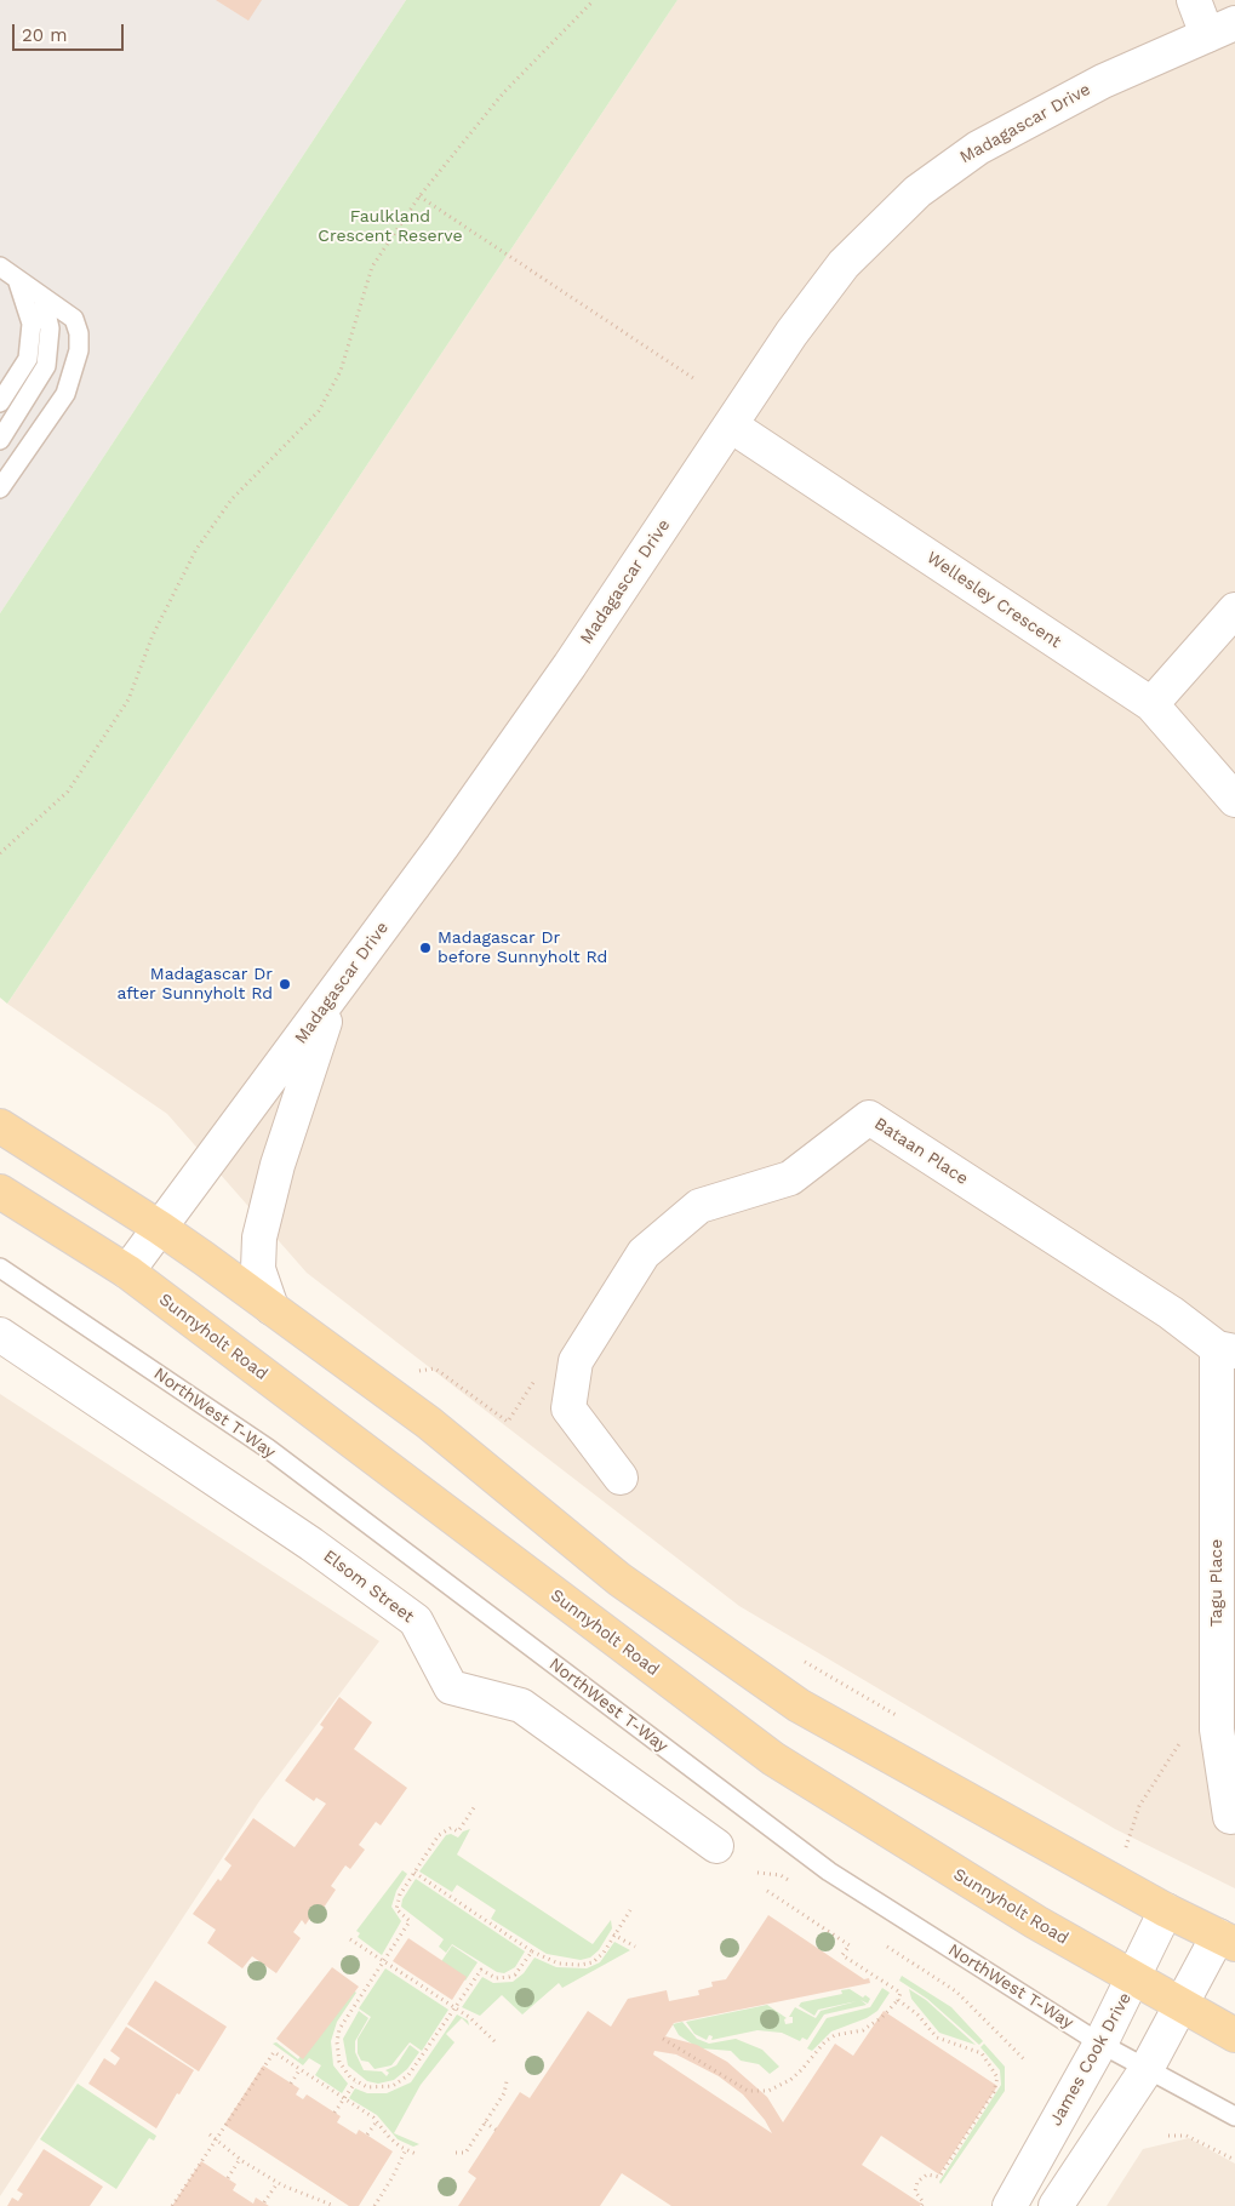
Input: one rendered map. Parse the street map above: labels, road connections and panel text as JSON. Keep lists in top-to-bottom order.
{
  "streets": {
    "main road": ["Sunnyholt Road"],
    "street": [
      "Madagascar Drive",
      "Wellesley Crescent",
      "Bataan Place",
      "Tagu Place",
      "Elsom Street",
      "James Cook Drive"
    ],
    "lane": ["NorthWest T-Way"]
  },
  "crossings": [
    ["Madagascar Drive", "Wellesley Crescent"],
    ["Madagascar Drive", "Sunnyholt Road"],
    ["Bataan Place", "Tagu Place"],
    ["Sunnyholt Road", "James Cook Drive"],
    ["NorthWest T-Way", "James Cook Drive"]
  ],
  "parks": ["Faulkland Crescent Reserve"],
  "places": ["Madagascar Dr before Sunnyholt Rd", "Madagascar Dr after Sunnyholt Rd"],
  "scale_bar": "20 m"
}
